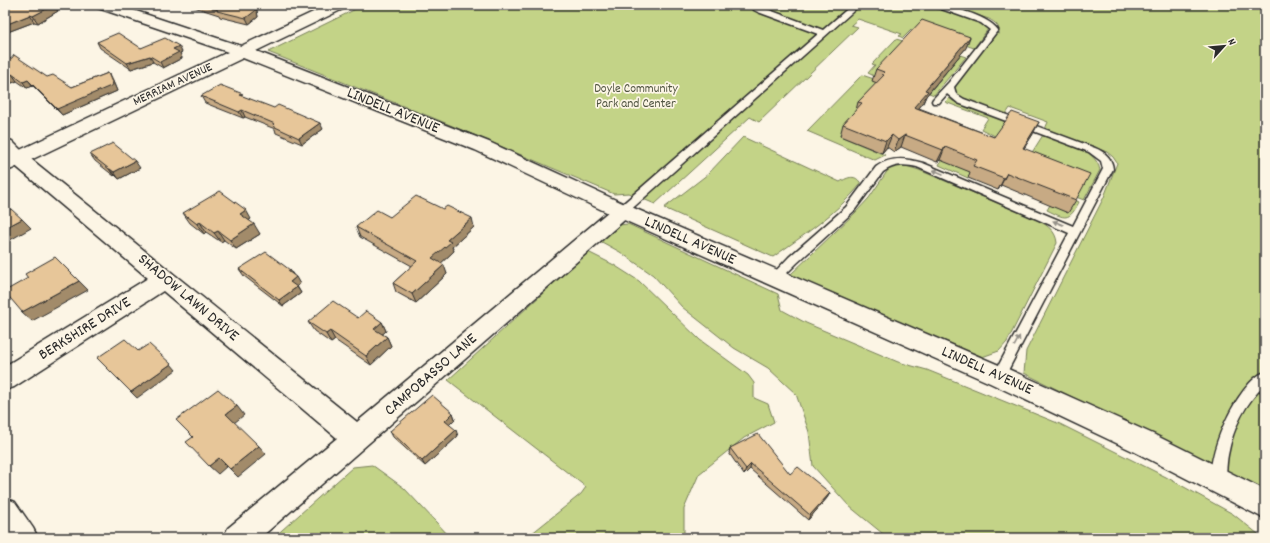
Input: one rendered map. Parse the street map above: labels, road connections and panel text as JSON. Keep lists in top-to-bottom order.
{
  "streets": {
    "street": [
      "MERRIAM AVENUE",
      "LINDELL AVENUE",
      "SHADOW LAWN DRIVE",
      "BERKSHIRE DRIVE",
      "CAMPOBASSO LANE"
    ]
  },
  "crossings": [
    ["MERRIAM AVENUE", "LINDELL AVENUE"],
    ["MERRIAM AVENUE", "SHADOW LAWN DRIVE"],
    ["LINDELL AVENUE", "CAMPOBASSO LANE"],
    ["SHADOW LAWN DRIVE", "BERKSHIRE DRIVE"],
    ["SHADOW LAWN DRIVE", "CAMPOBASSO LANE"]
  ],
  "parks": ["Doyle Community Park and Center"],
  "north": "top right"
}
